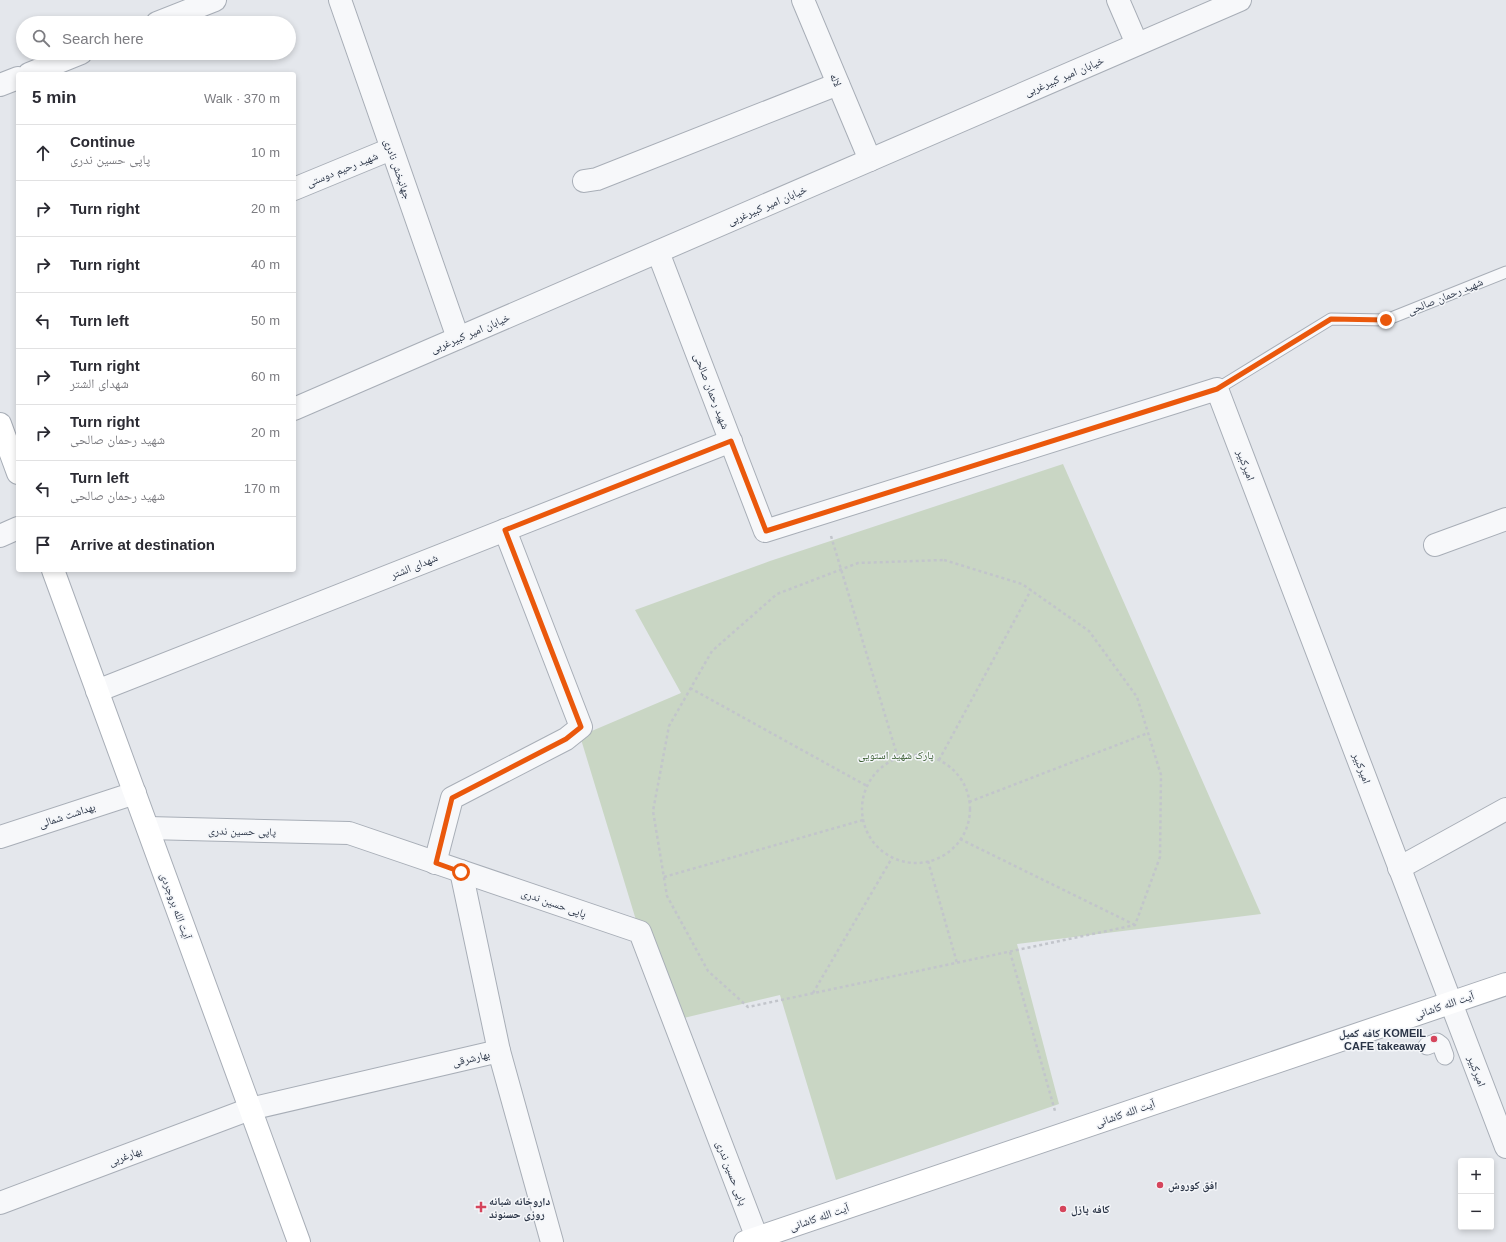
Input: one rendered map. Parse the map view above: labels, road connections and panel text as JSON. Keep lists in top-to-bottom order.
{
  "streets": {
    "main road": ["آیت الله بروجردی", "آیت الله کاشانی"],
    "street": [
      "خیابان امیر کبیرغربی",
      "لاله",
      "شهید رحیم دوستی",
      "جهانبخش نادری",
      "شهید رحمان صالحی",
      "امیرکبیر",
      "شهدای الشتر",
      "بهداشت شمالی",
      "پاپی حسین ندری",
      "بهارشرقی",
      "بهارغربی"
    ]
  },
  "crossings": [
    ["خیابان امیر کبیرغربی", "لاله"],
    ["خیابان امیر کبیرغربی", "جهانبخش نادری"],
    ["خیابان امیر کبیرغربی", "شهید رحمان صالحی"],
    ["شهید رحیم دوستی", "جهانبخش نادری"],
    ["شهید رحمان صالحی", "امیرکبیر"],
    ["شهید رحمان صالحی", "شهدای الشتر"],
    ["امیرکبیر", "آیت الله کاشانی"],
    ["شهدای الشتر", "آیت الله بروجردی"],
    ["بهداشت شمالی", "آیت الله بروجردی"],
    ["پاپی حسین ندری", "آیت الله بروجردی"],
    ["پاپی حسین ندری", "آیت الله کاشانی"],
    ["آیت الله بروجردی", "بهارشرقی"],
    ["آیت الله بروجردی", "بهارغربی"],
    ["بهارشرقی", "بهارغربی"]
  ],
  "parks": ["پارک شهید استویی"],
  "places": {
    "other": ["کافه کمیل KOMEIL CAFE takeaway", "افق کوروش", "کافه پازل"],
    "health": ["داروخانه شبانه روزی حسنوند"]
  },
  "page": {
    "search": "Search here",
    "heading": ["5 min", "Walk · 370 m"],
    "list": [
      ["Continue", "پاپی حسین ندری", "10 m"],
      ["Turn right", "20 m"],
      ["Turn right", "40 m"],
      ["Turn left", "50 m"],
      ["Turn right", "شهدای الشتر", "60 m"],
      ["Turn right", "شهید رحمان صالحی", "20 m"],
      ["Turn left", "شهید رحمان صالحی", "170 m"],
      "Arrive at destination"
    ],
    "map_buttons": ["+", "−"]
  }
}
